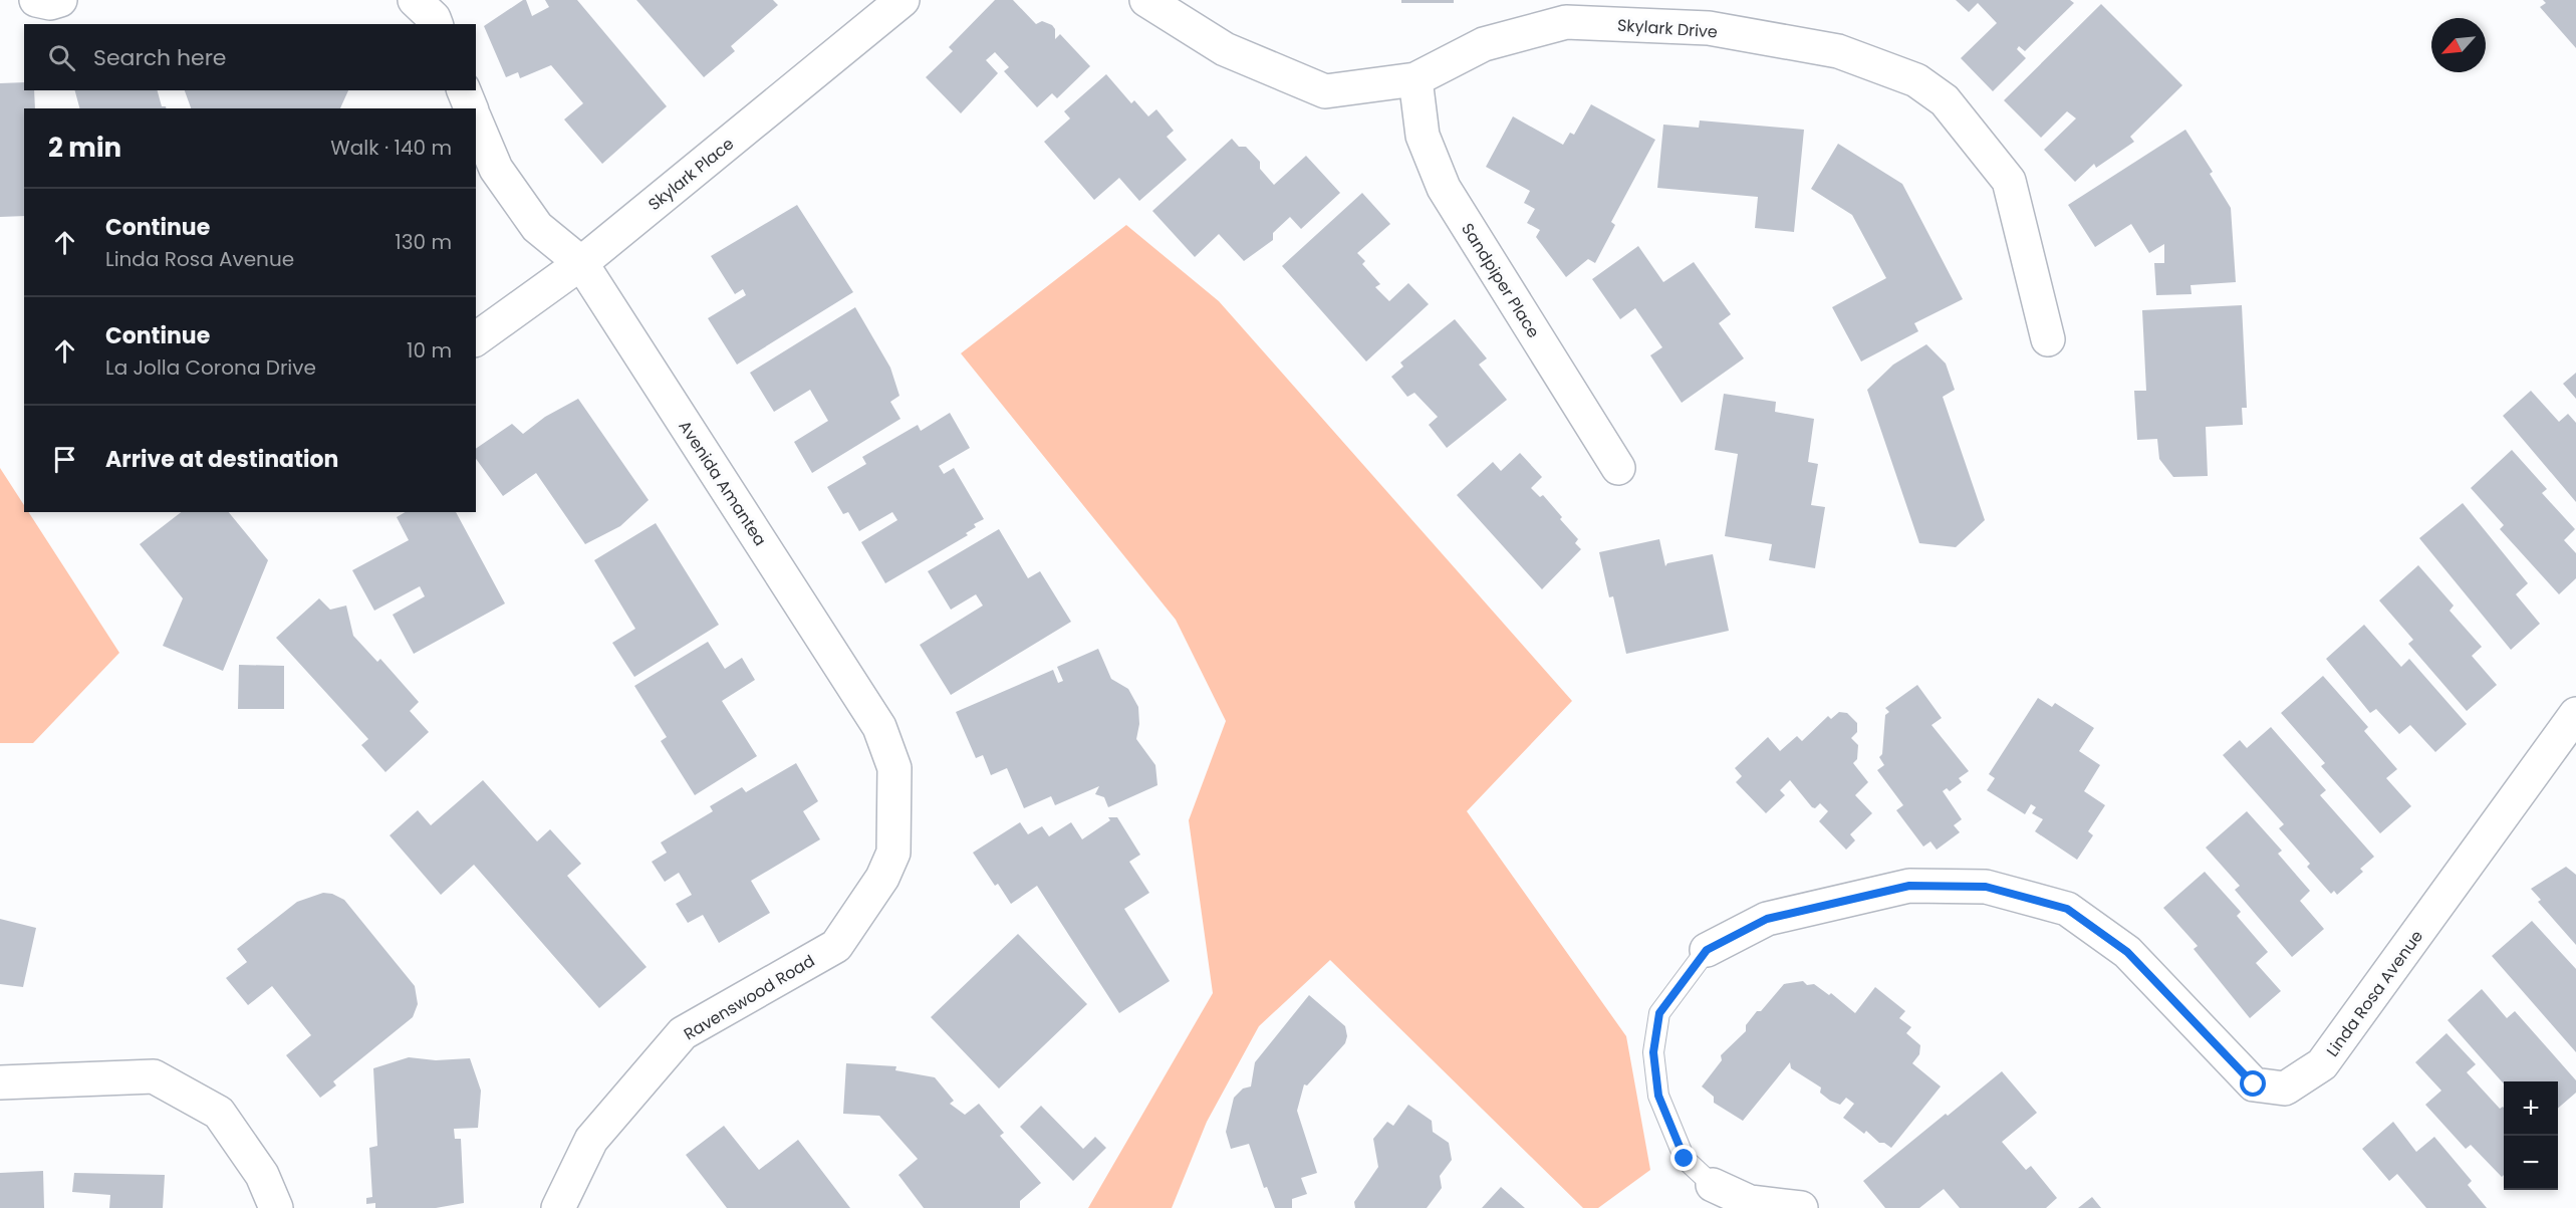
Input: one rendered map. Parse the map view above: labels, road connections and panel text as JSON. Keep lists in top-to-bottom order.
{
  "streets": {
    "street": [
      "Skylark Drive",
      "Skylark Place",
      "Sandpiper Place",
      "Avenida Amantea",
      "Linda Rosa Avenue",
      "Ravenswood Road"
    ]
  },
  "crossings": [
    ["Skylark Drive", "Sandpiper Place"],
    ["Skylark Place", "Avenida Amantea"],
    ["Avenida Amantea", "Ravenswood Road"]
  ],
  "north": "bottom left",
  "page": {
    "search": "Search here",
    "heading": ["2 min", "Walk · 140 m"],
    "list": [
      ["Continue", "Linda Rosa Avenue", "130 m"],
      ["Continue", "La Jolla Corona Drive", "10 m"],
      "Arrive at destination"
    ],
    "map_buttons": ["+", "−"]
  }
}
